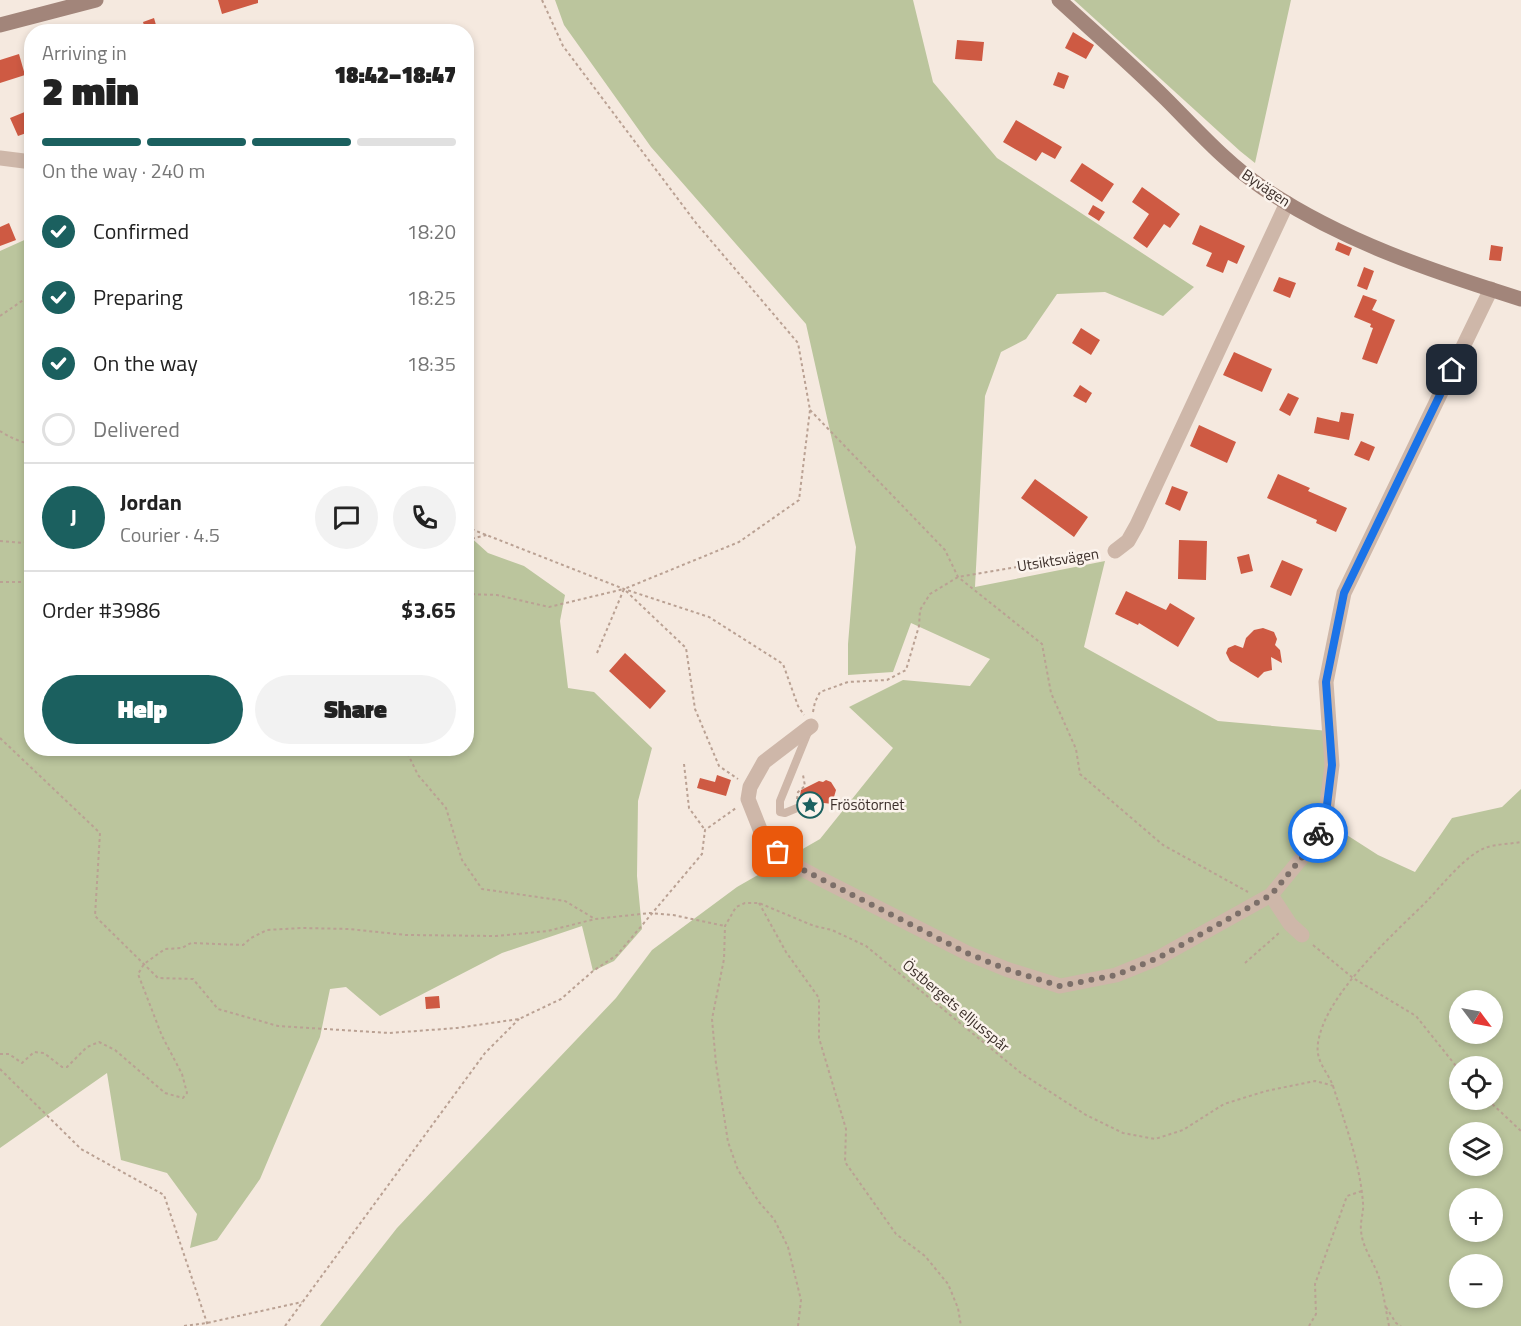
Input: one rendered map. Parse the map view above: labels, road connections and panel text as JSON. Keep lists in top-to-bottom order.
{
  "streets": {
    "street": ["Byvägen", "Utsiktsvägen"],
    "path": ["Östbergets elljusspår"]
  },
  "crossings": [
    ["Byvägen", "Utsiktsvägen"]
  ],
  "places": {
    "place": ["Frösötornet"]
  },
  "north": "bottom right",
  "page": {
    "heading": ["2 min", "Arriving in", "18:42–18:47"],
    "panel": [
      "Jordan",
      "Courier · 4.5",
      "Order #3986",
      "$3.65"
    ],
    "bar": "On the way · 240 m",
    "list": [
      ["Confirmed", "18:20"],
      ["Preparing", "18:25"],
      ["On the way", "18:35"],
      "Delivered"
    ],
    "round": "J",
    "buttons": ["Help", "Share"],
    "map_buttons": ["+", "−"]
  }
}
